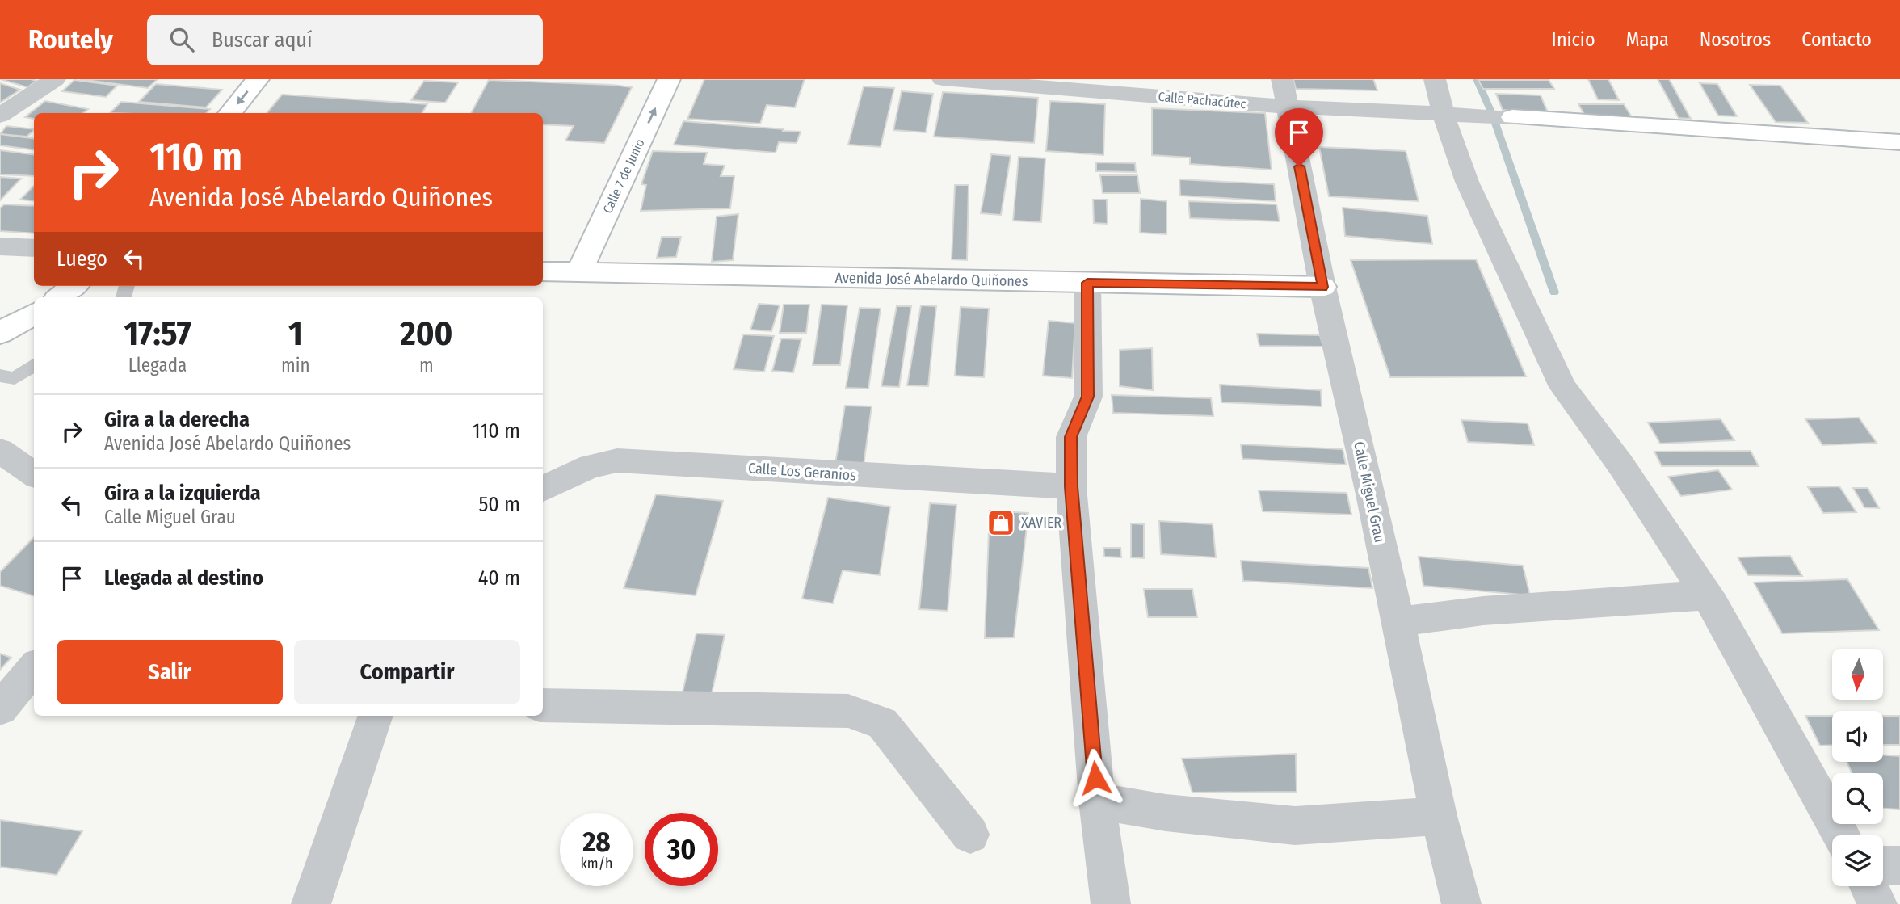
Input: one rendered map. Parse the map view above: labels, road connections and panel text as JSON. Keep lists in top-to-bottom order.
{
  "streets": {
    "street": [
      "Calle Pachacútec",
      "Calle 7 de Junio",
      "Avenida José Abelardo Quiñones",
      "Calle Los Geranios",
      "Calle Miguel Grau"
    ]
  },
  "crossings": [
    ["Calle Pachacútec", "Calle Miguel Grau"],
    ["Calle 7 de Junio", "Avenida José Abelardo Quiñones"],
    ["Avenida José Abelardo Quiñones", "Calle Miguel Grau"]
  ],
  "one_way": ["Calle 7 de Junio"],
  "places": {
    "shop": ["XAVIER"]
  },
  "north": "bottom",
  "page": {
    "header": "Routely",
    "search": "Buscar aquí",
    "nav": [
      "Inicio",
      "Mapa",
      "Nosotros",
      "Contacto"
    ],
    "turn": ["110 m", "Avenida José Abelardo Quiñones"],
    "then": "Luego",
    "eta": [
      "17:57",
      "Llegada",
      "1",
      "min",
      "200",
      "m"
    ],
    "list": [
      {
        "name": "Gira a la derecha",
        "note": "Avenida José Abelardo Quiñones",
        "value": "110 m"
      },
      {
        "name": "Gira a la izquierda",
        "note": "Calle Miguel Grau",
        "value": "50 m"
      },
      {
        "name": "Llegada al destino",
        "value": "40 m"
      }
    ],
    "buttons": ["Salir", "Compartir"],
    "speed": "28 km/h",
    "limit": "30"
  }
}
